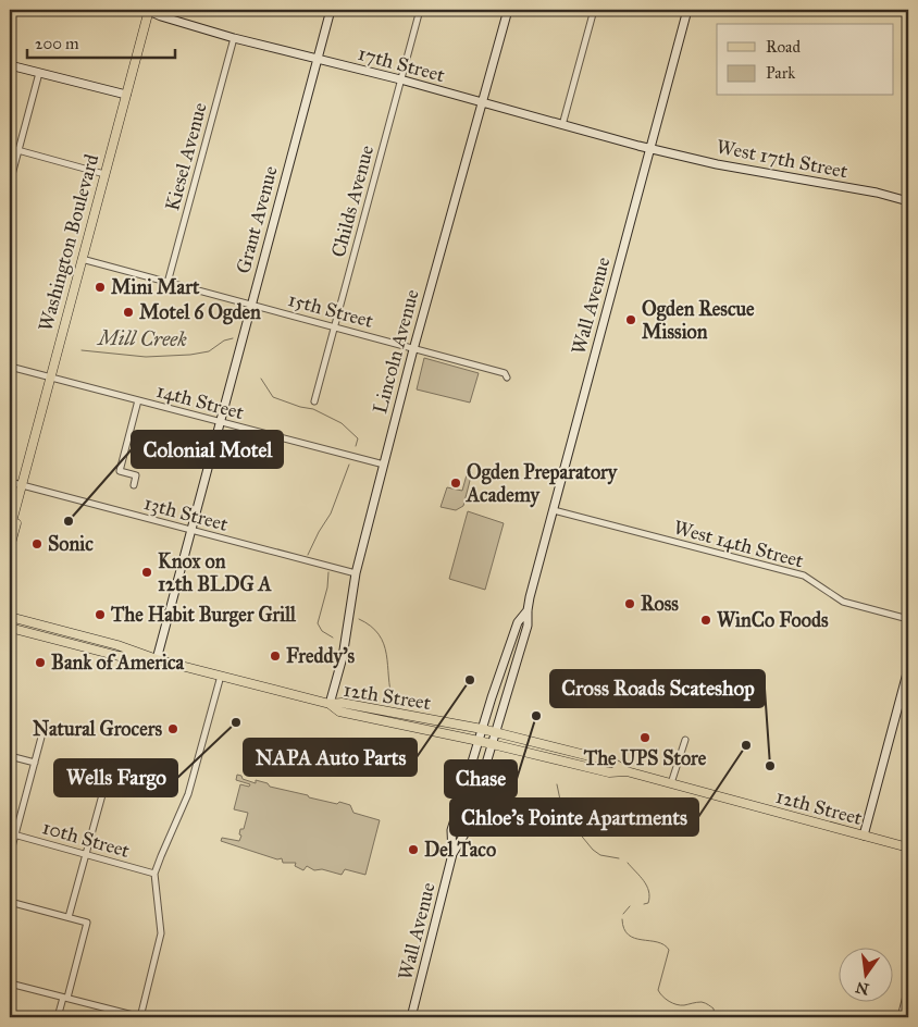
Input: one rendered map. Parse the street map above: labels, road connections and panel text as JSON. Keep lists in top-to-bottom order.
{
  "streets": {
    "main road": ["Washington Boulevard", "12th Street"],
    "street": [
      "17th Street",
      "Kiesel Avenue",
      "West 17th Street",
      "Childs Avenue",
      "Grant Avenue",
      "Wall Avenue",
      "15th Street",
      "Lincoln Avenue",
      "14th Street",
      "13th Street",
      "West 14th Street",
      "10th Street"
    ]
  },
  "crossings": [
    ["17th Street", "Kiesel Avenue"],
    ["17th Street", "West 17th Street"],
    ["17th Street", "Childs Avenue"],
    ["17th Street", "Grant Avenue"],
    ["17th Street", "Washington Boulevard"],
    ["17th Street", "Wall Avenue"],
    ["17th Street", "Lincoln Avenue"],
    ["Kiesel Avenue", "15th Street"],
    ["West 17th Street", "Wall Avenue"],
    ["Childs Avenue", "15th Street"],
    ["Grant Avenue", "15th Street"],
    ["Grant Avenue", "14th Street"],
    ["Grant Avenue", "13th Street"],
    ["Grant Avenue", "12th Street"],
    ["Washington Boulevard", "15th Street"],
    ["Washington Boulevard", "14th Street"],
    ["Washington Boulevard", "13th Street"],
    ["Wall Avenue", "West 14th Street"],
    ["Wall Avenue", "12th Street"],
    ["15th Street", "Lincoln Avenue"],
    ["Lincoln Avenue", "14th Street"],
    ["Lincoln Avenue", "13th Street"],
    ["Lincoln Avenue", "12th Street"]
  ],
  "water": ["Mill Creek"],
  "places": [
    "Mini Mart",
    "Motel 6 Ogden",
    "Ogden Rescue Mission",
    "Ogden Preparatory Academy",
    "Colonial Motel",
    "Sonic",
    "Knox on 12th BLDG A",
    "Ross",
    "The Habit Burger Grill",
    "WinCo Foods",
    "Freddy's",
    "Bank of America",
    "NAPA Auto Parts",
    "Chase",
    "Wells Fargo",
    "Natural Grocers",
    "The UPS Store",
    "Chloe's Pointe Apartments",
    "Cross Roads Scateshop",
    "Del Taco"
  ],
  "legend": ["Road", "Park"],
  "scale_bar": "200 m",
  "north": "bottom"
}
